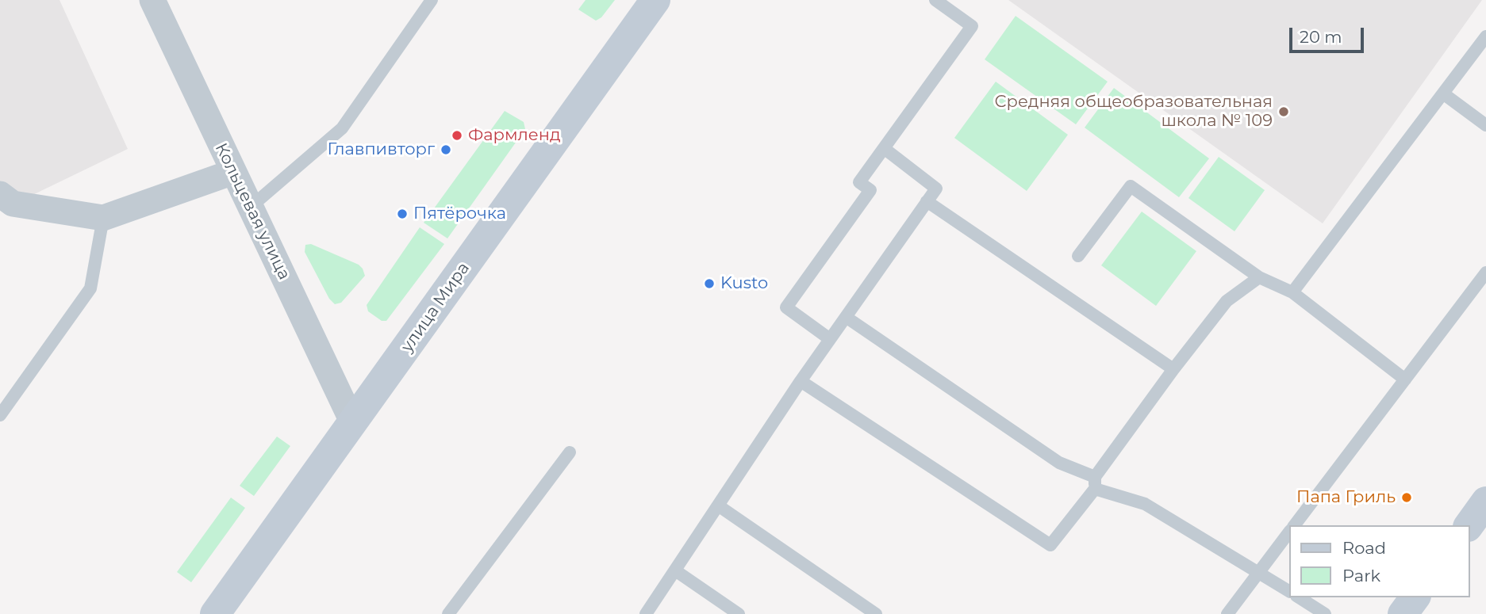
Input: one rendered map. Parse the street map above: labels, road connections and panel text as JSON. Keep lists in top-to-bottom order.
{
  "streets": {
    "main road": ["улица Мира"],
    "street": ["Кольцевая улица"]
  },
  "crossings": [
    ["Кольцевая улица", "улица Мира"]
  ],
  "places": [
    "Средняя общеобразовательная школа № 109",
    "Фармленд",
    "Главпивторг",
    "Пятёрочка",
    "Kusto",
    "Папа Гриль"
  ],
  "legend": ["Road", "Park"],
  "scale_bar": "20 m"
}
